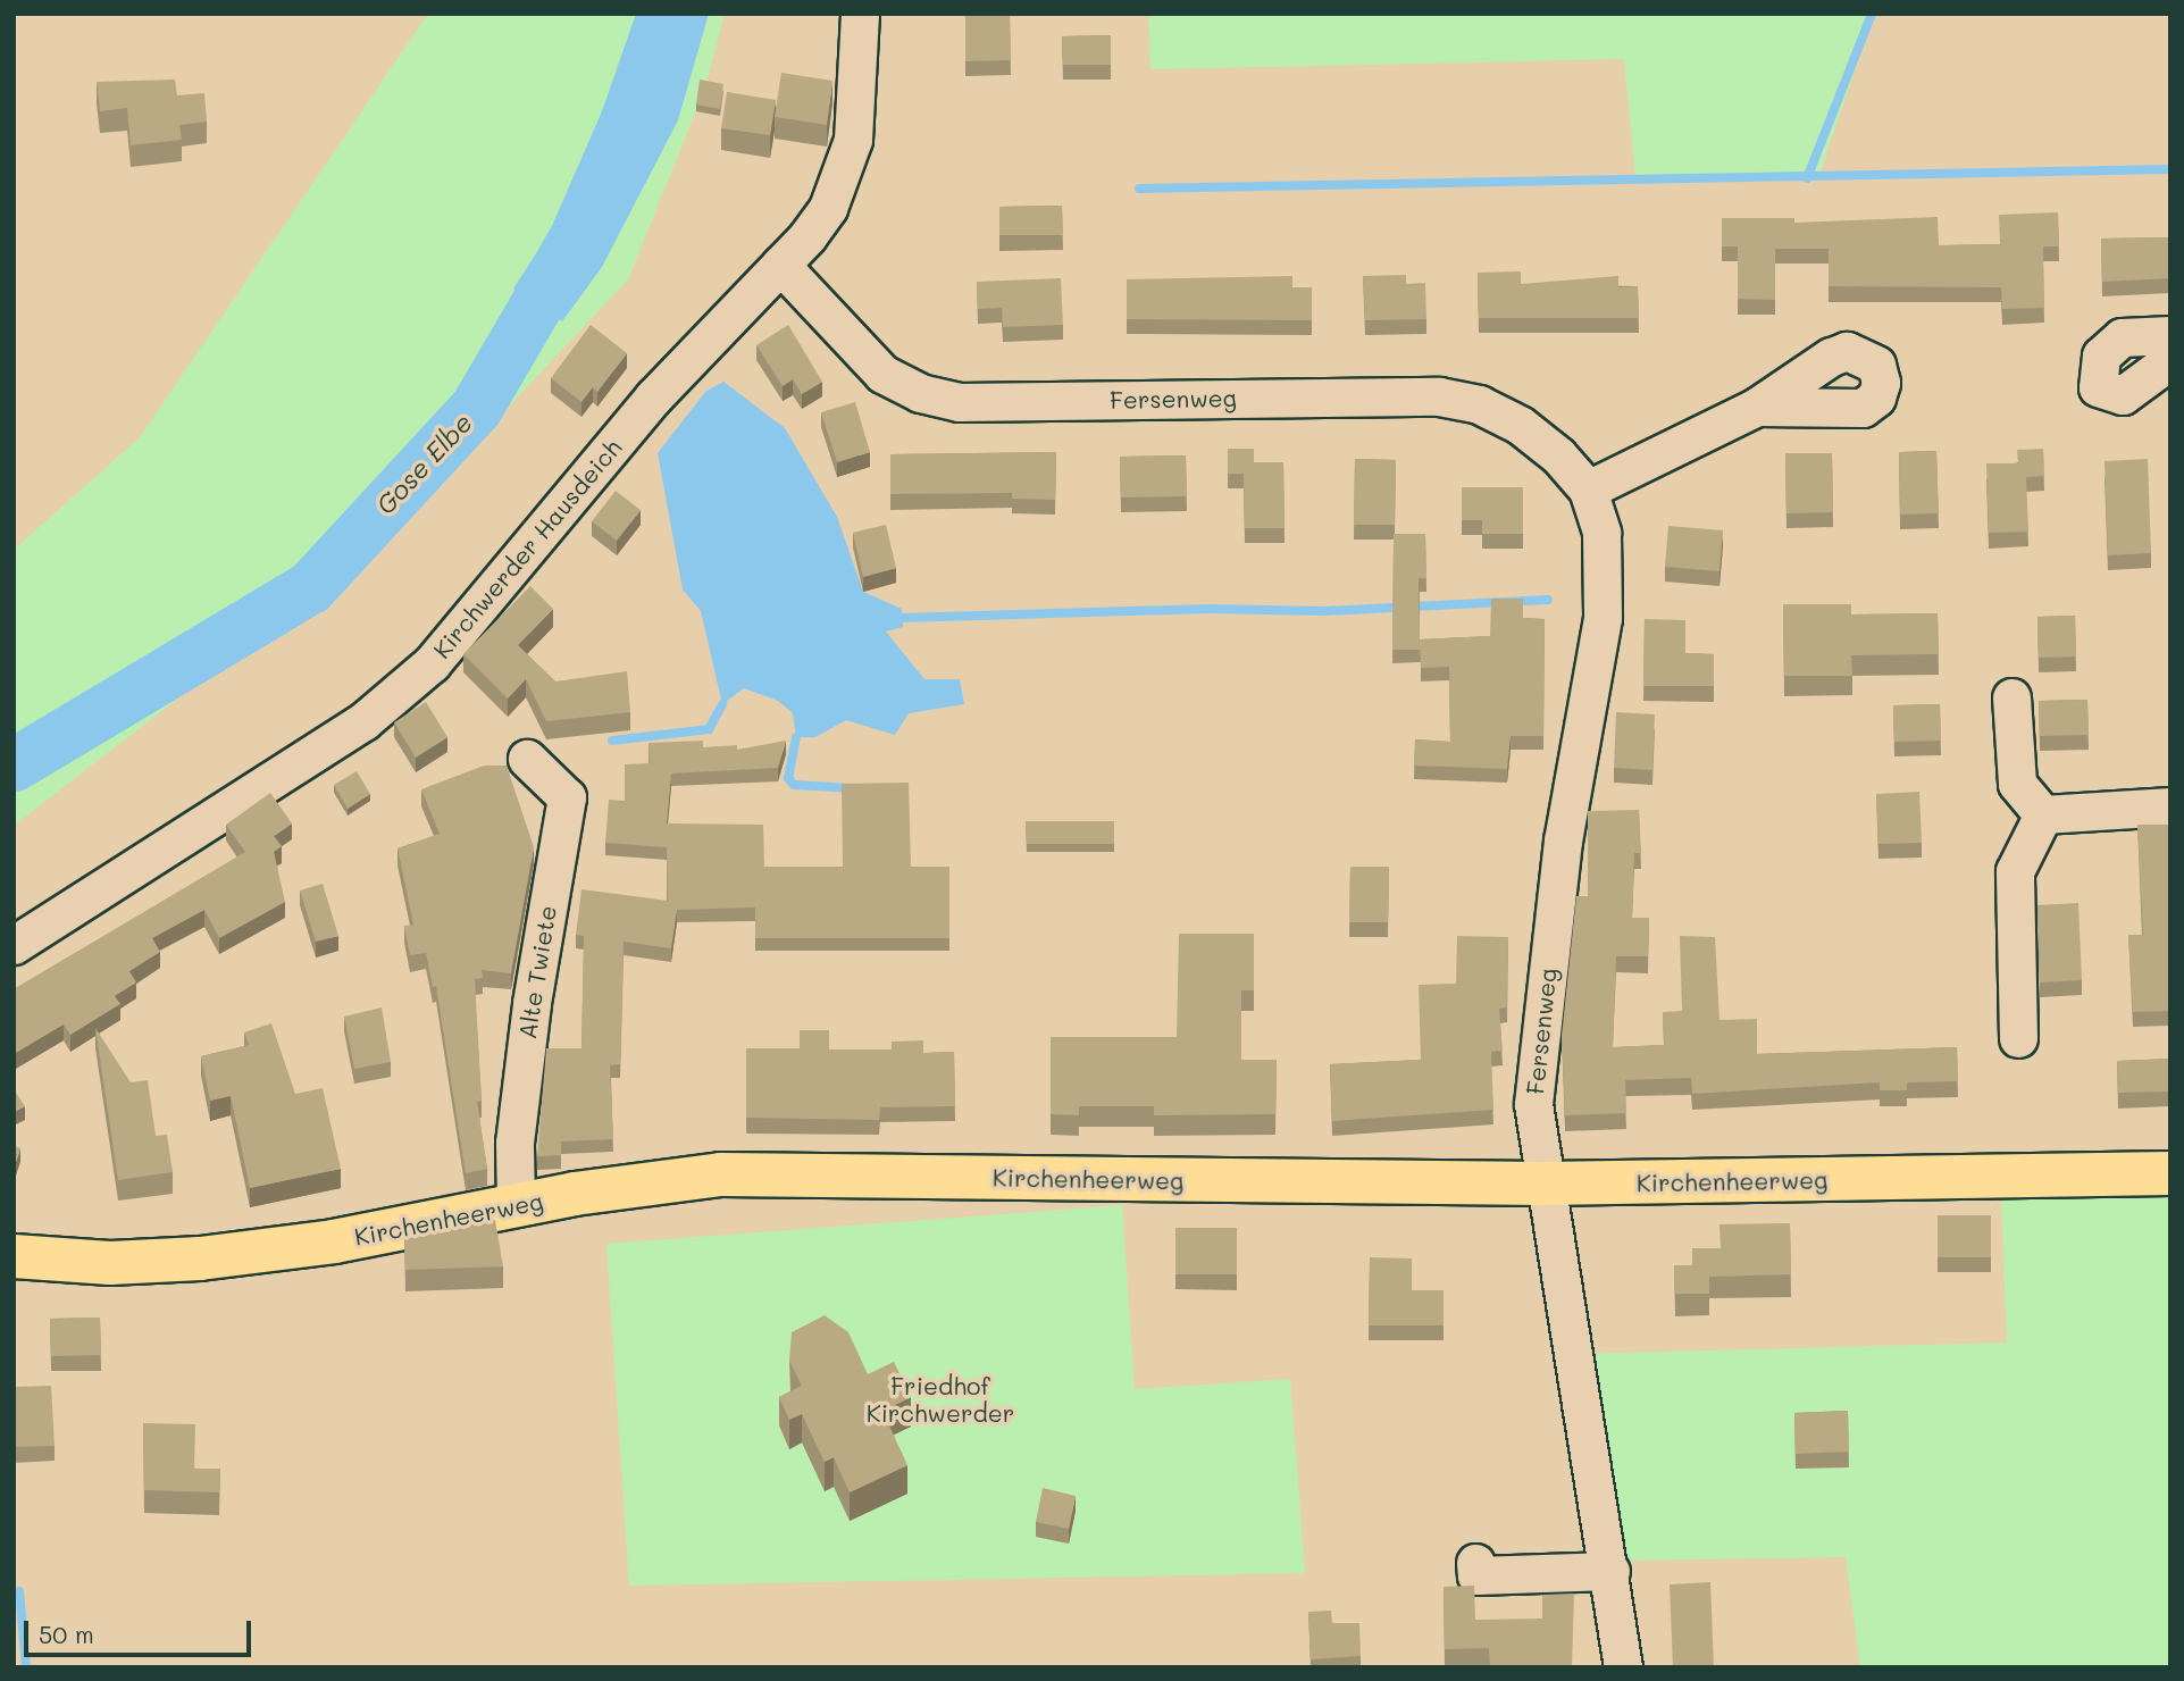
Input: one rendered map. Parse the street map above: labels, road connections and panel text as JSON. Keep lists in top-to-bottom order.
{
  "streets": {
    "main road": ["Kirchenheerweg"],
    "street": ["Fersenweg", "Kirchwerder Hausdeich", "Alte Twiete"]
  },
  "crossings": [
    ["Fersenweg", "Kirchwerder Hausdeich"],
    ["Fersenweg", "Kirchenheerweg"],
    ["Alte Twiete", "Kirchenheerweg"]
  ],
  "water": ["Gose Elbe"],
  "parks": ["Friedhof Kirchwerder"],
  "scale_bar": "50 m"
}
